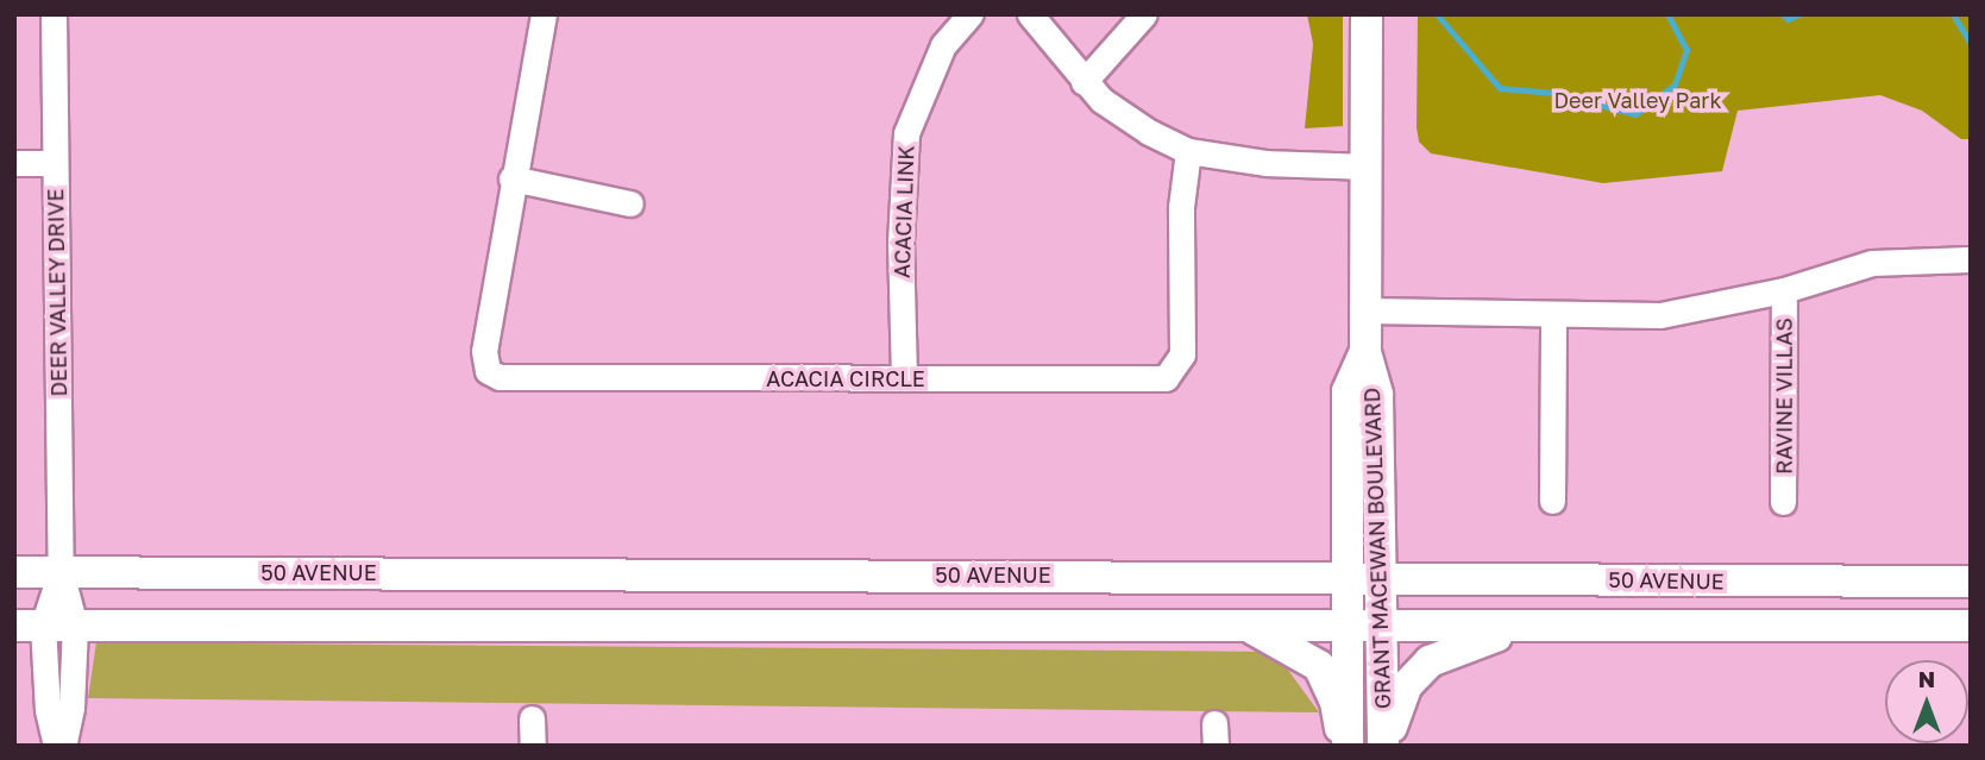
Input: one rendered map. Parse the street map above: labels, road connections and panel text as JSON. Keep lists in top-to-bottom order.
{
  "streets": {
    "main road": ["GRANT MACEWAN BOULEVARD", "50 AVENUE"],
    "street": [
      "ACACIA LINK",
      "DEER VALLEY DRIVE",
      "ACACIA CIRCLE",
      "RAVINE VILLAS"
    ]
  },
  "crossings": [
    ["ACACIA LINK", "ACACIA CIRCLE"],
    ["DEER VALLEY DRIVE", "50 AVENUE"],
    ["RAVINE VILLAS", "GRANT MACEWAN BOULEVARD"],
    ["GRANT MACEWAN BOULEVARD", "50 AVENUE"]
  ],
  "parks": ["Deer Valley Park"],
  "north": "top"
}
